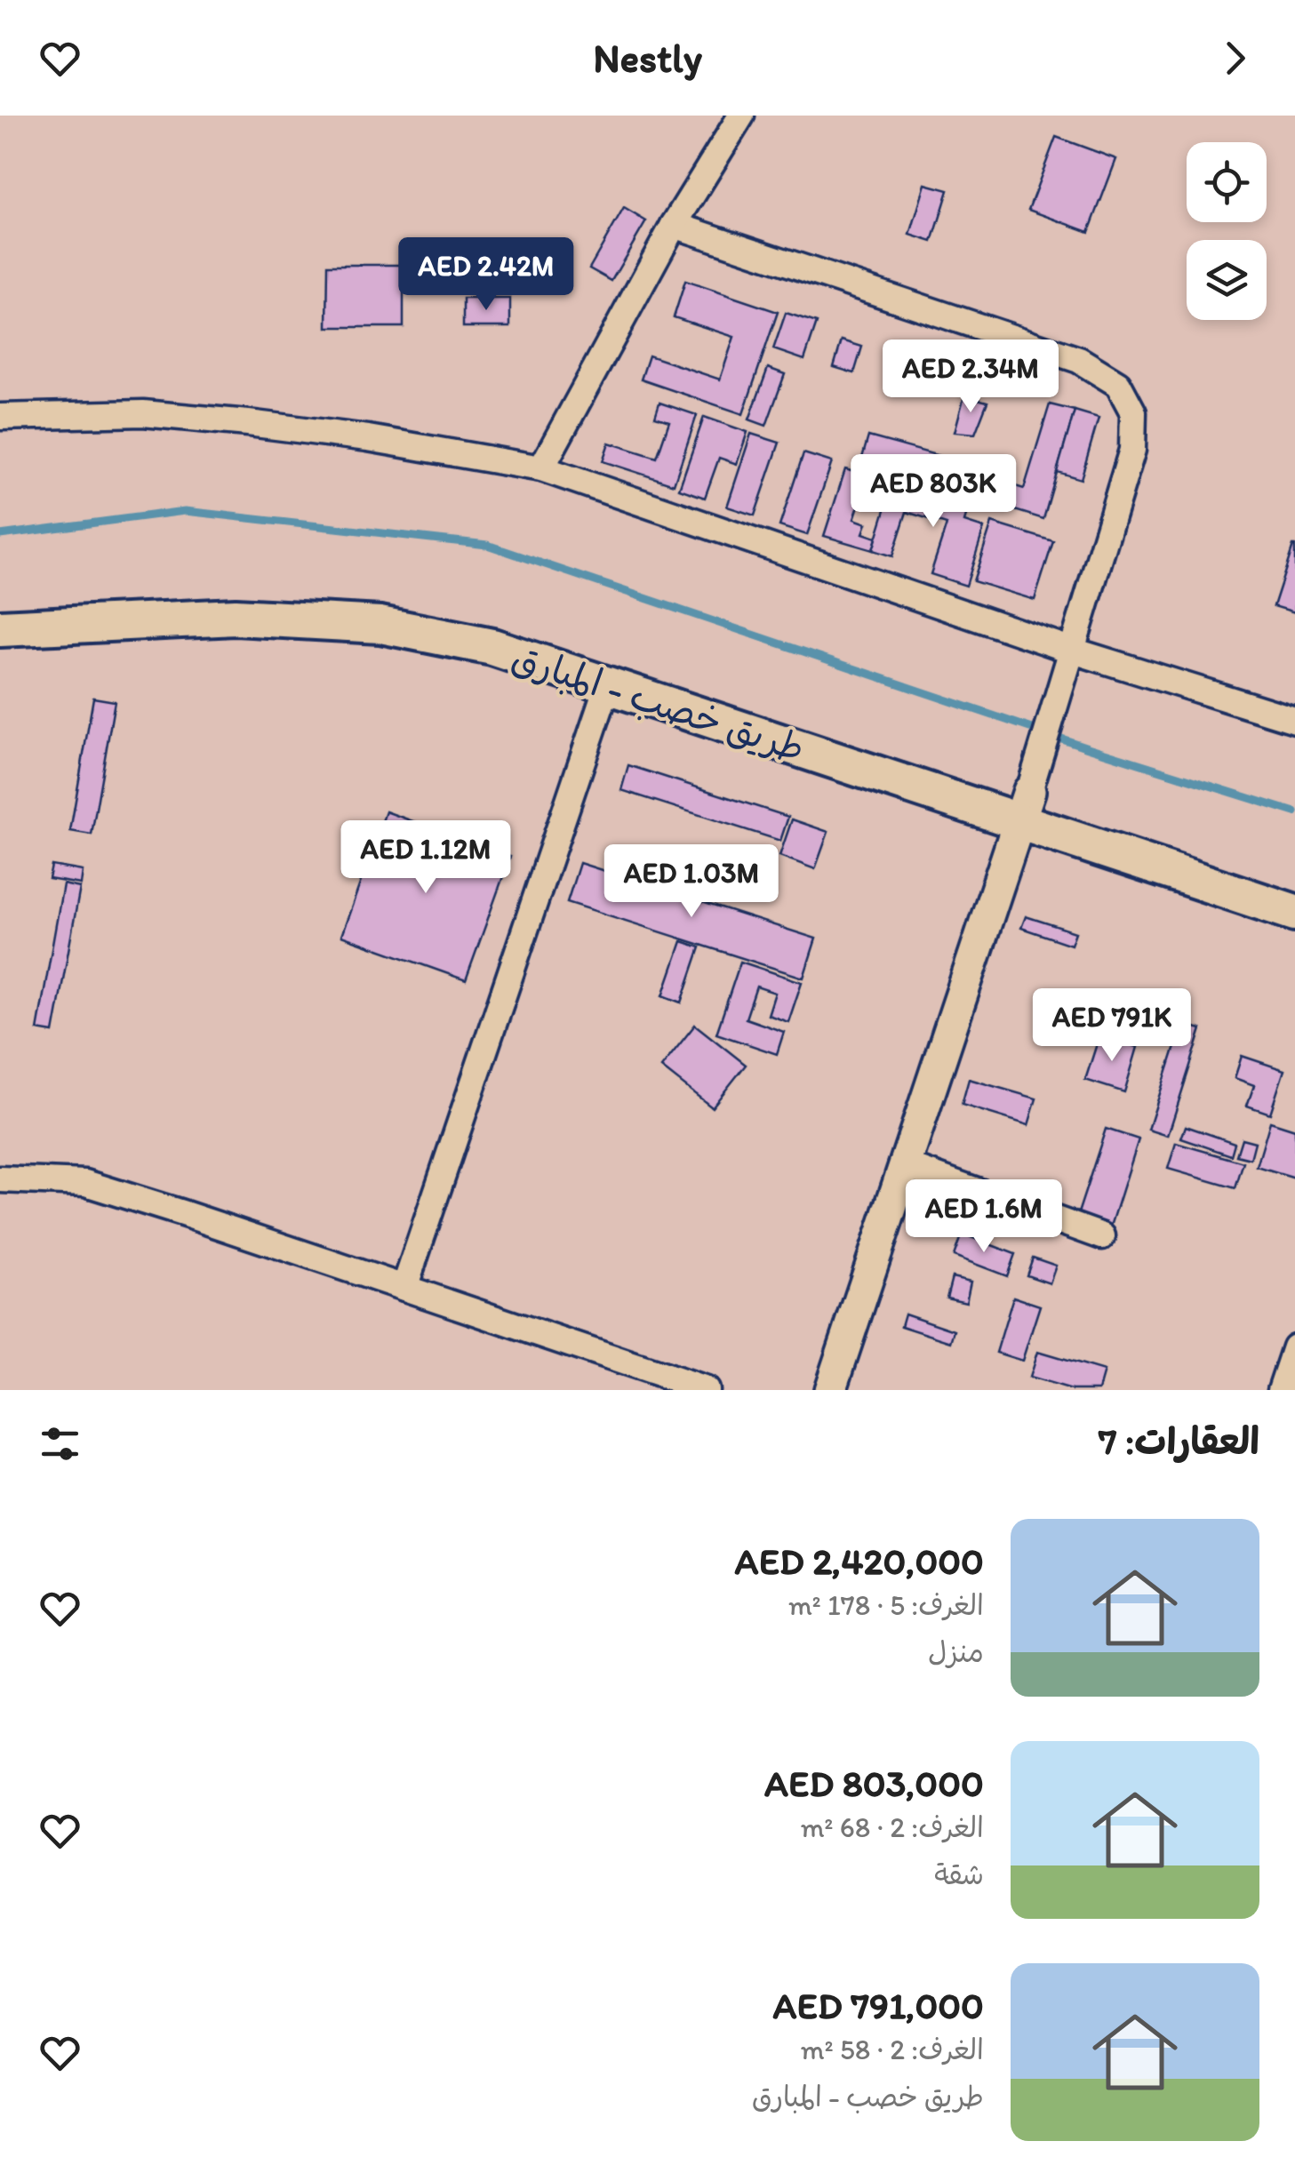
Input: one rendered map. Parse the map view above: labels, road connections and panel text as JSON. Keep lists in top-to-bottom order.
{
  "streets": {
    "main road": ["طريق خصب - المبارق"]
  },
  "page": {
    "header": "Nestly",
    "price": [
      "AED 2.42M",
      "AED 2.34M",
      "AED 803K",
      "AED 1.12M",
      "AED 1.03M",
      "AED 791K",
      "AED 1.6M"
    ],
    "heading": "العقارات: 7",
    "list": [
      {
        "name": "AED 2,420,000",
        "note": "الغرف: 5 · 178 m² · منزل"
      },
      {
        "name": "AED 803,000",
        "note": "الغرف: 2 · 68 m² · شقة"
      },
      {
        "name": "AED 791,000",
        "note": "الغرف: 2 · 58 m² · طريق خصب - المبارق"
      }
    ]
  }
}
